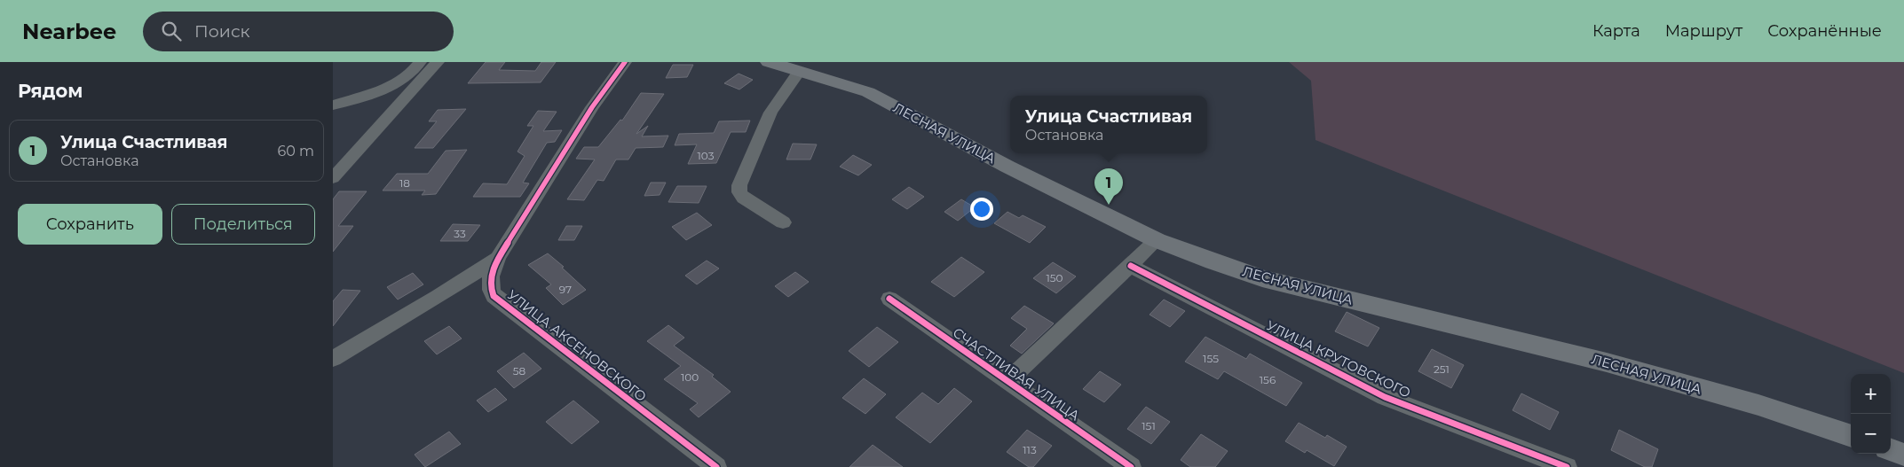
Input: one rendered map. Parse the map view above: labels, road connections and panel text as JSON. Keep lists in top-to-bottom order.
{
  "streets": {
    "main road": ["ЛЕСНАЯ УЛИЦА"],
    "street": ["УЛИЦА АКСЕНОВСКОГО", "УЛИЦА КРУТОВСКОГО", "СЧАСТЛИВАЯ УЛИЦА"]
  },
  "house_numbers": [
    "103",
    "18",
    "33",
    "150",
    "97",
    "155",
    "251",
    "58",
    "100",
    "156",
    "151",
    "113"
  ],
  "page": {
    "header": "Nearbee",
    "search": "Поиск",
    "nav": ["Карта", "Маршрут", "Сохранённые"],
    "heading": "Рядом",
    "popup": ["Улица Счастливая", "Остановка"],
    "list": [
      {
        "mark": "1",
        "name": "Улица Счастливая",
        "note": "Остановка",
        "value": "60 m"
      }
    ],
    "pins": "1",
    "buttons": ["Сохранить", "Поделиться"],
    "map_buttons": ["+", "−"]
  }
}
